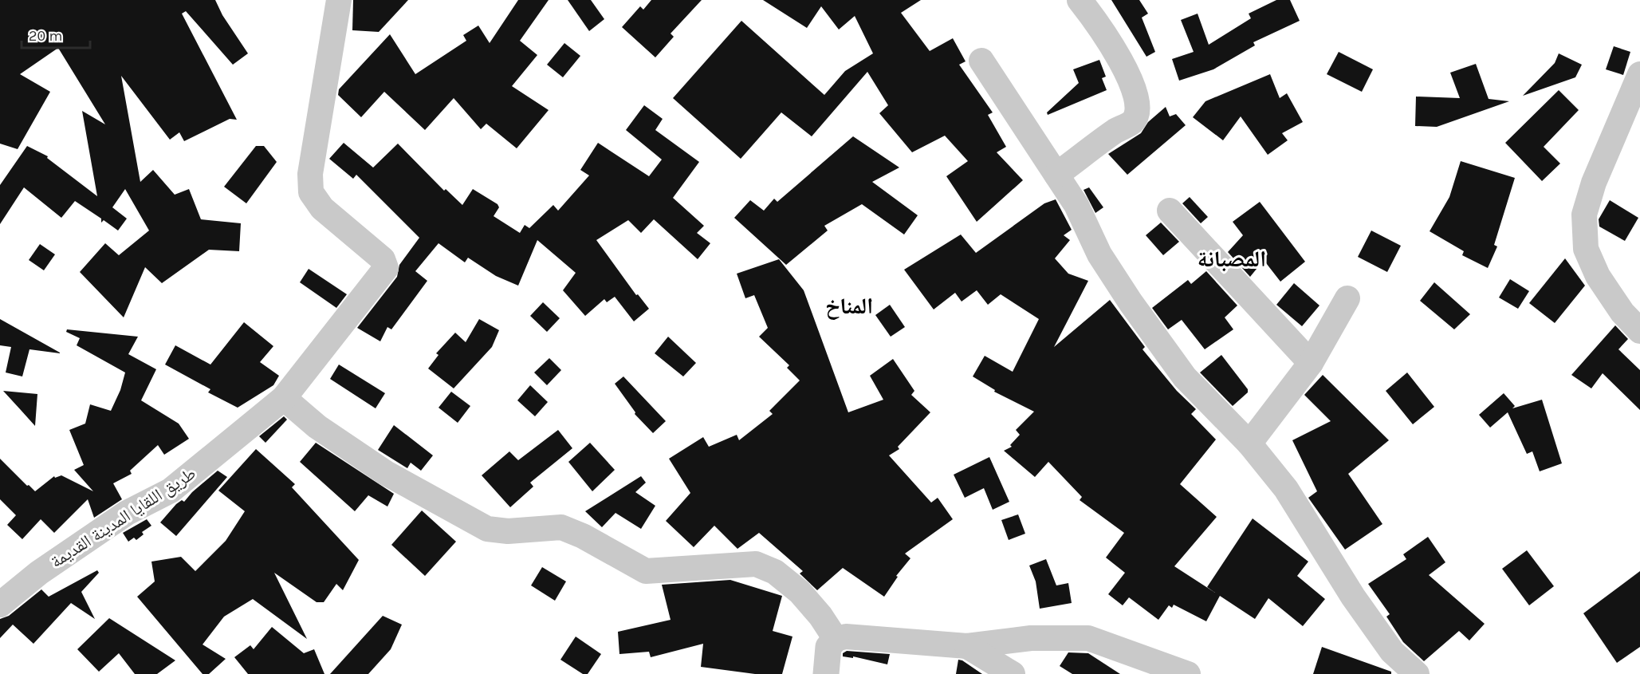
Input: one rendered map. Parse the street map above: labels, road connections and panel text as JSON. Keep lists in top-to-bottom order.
{
  "streets": {
    "street": ["طريق اللقايا المدينة القديمة"]
  },
  "districts": ["المصبانة", "المناخ"],
  "scale_bar": "20 m"
}
